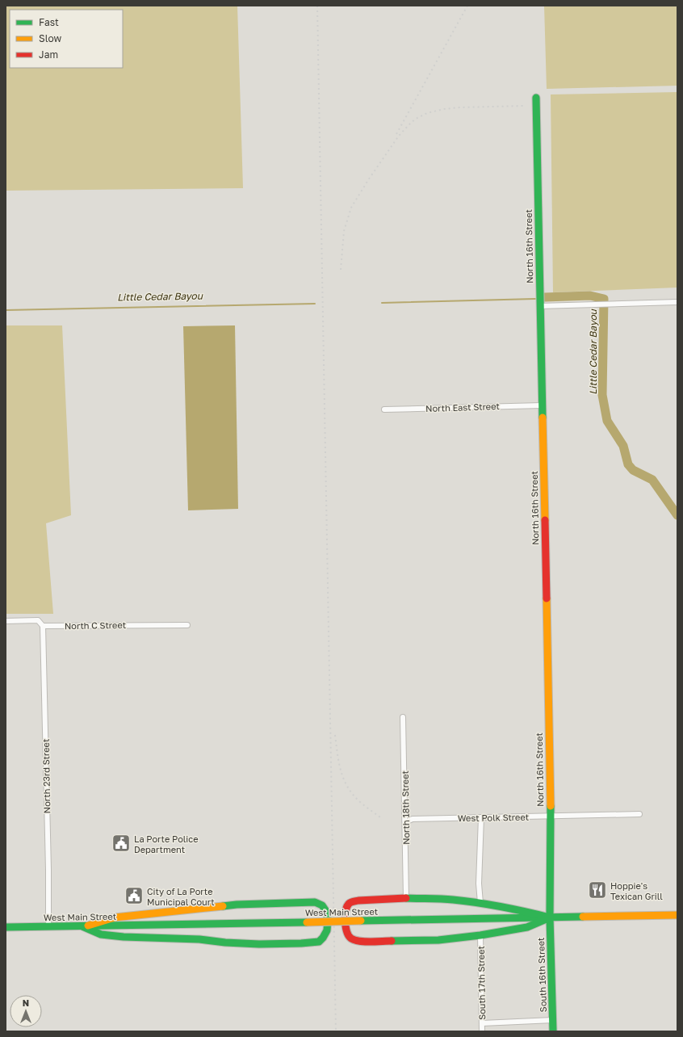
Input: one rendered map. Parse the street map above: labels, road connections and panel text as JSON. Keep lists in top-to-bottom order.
{
  "streets": {
    "main road": ["North 16th Street", "West Main Street", "South 16th Street"],
    "street": [
      "North East Street",
      "North C Street",
      "North 23rd Street",
      "North 18th Street",
      "West Polk Street",
      "South 17th Street"
    ]
  },
  "crossings": [
    ["North 16th Street", "North East Street"],
    ["North 16th Street", "West Polk Street"],
    ["North 16th Street", "West Main Street"],
    ["North 16th Street", "South 16th Street"],
    ["North C Street", "North 23rd Street"],
    ["North 23rd Street", "West Main Street"],
    ["North 18th Street", "West Polk Street"],
    ["West Main Street", "South 16th Street"]
  ],
  "water": ["Little Cedar Bayou"],
  "places": {
    "public building": ["La Porte Police Department", "City of La Porte Municipal Court"],
    "restaurant": ["Hoppie's Texican Grill"]
  },
  "legend": ["Fast", "Slow", "Jam"],
  "north": "top"
}
